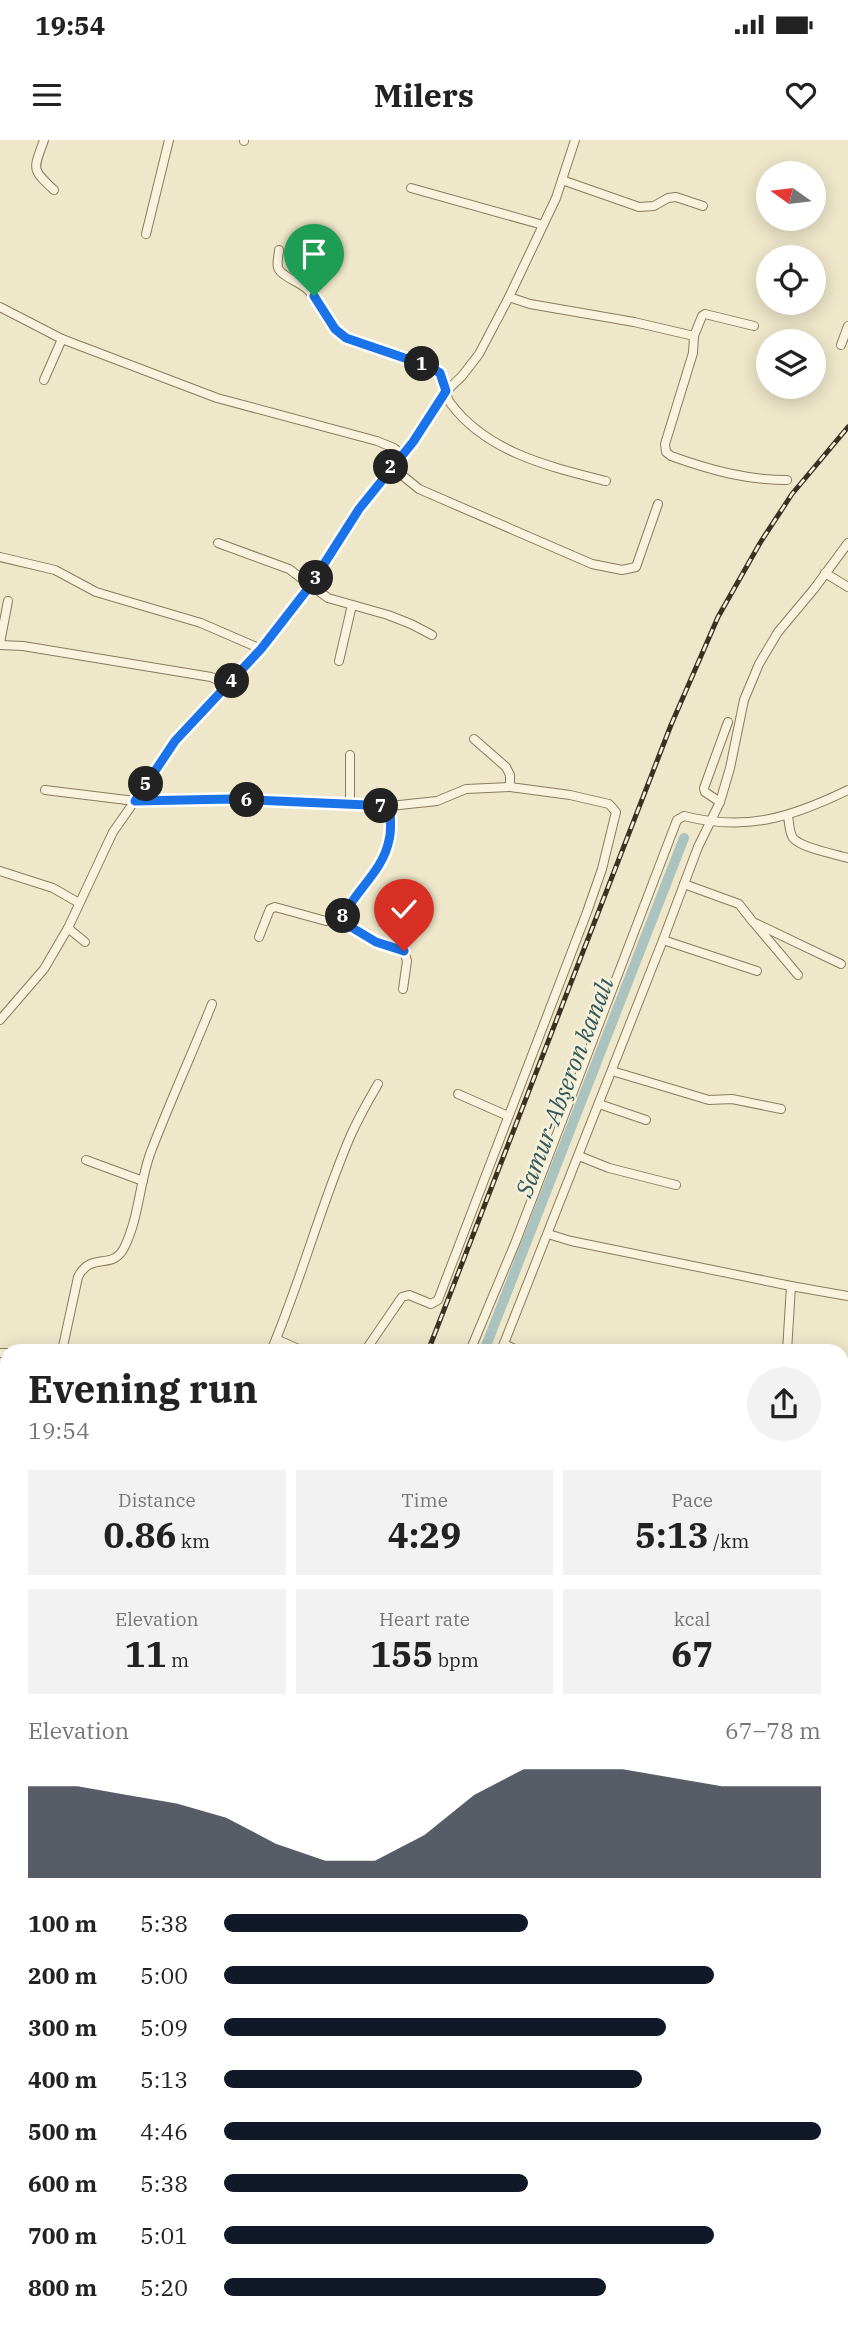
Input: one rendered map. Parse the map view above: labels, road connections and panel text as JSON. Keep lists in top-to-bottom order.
{
  "water": ["Samur-Abşeron kanalı"],
  "north": "left",
  "page": {
    "status": "19:54",
    "header": "Milers",
    "pins": [
      "1",
      "2",
      "3",
      "4",
      "5",
      "6",
      "7",
      "8"
    ],
    "heading": ["Evening run", "19:54"],
    "stats": [
      ["Distance", "0.86 km"],
      ["Time", "4:29"],
      ["Pace", "5:13 /km"],
      ["Elevation", "11 m"],
      ["Heart rate", "155 bpm"],
      ["kcal", "67"]
    ],
    "chart": ["Elevation", "67–78 m"],
    "list": [
      {
        "name": "100 m",
        "note": "5:38"
      },
      {
        "name": "200 m",
        "note": "5:00"
      },
      {
        "name": "300 m",
        "note": "5:09"
      },
      {
        "name": "400 m",
        "note": "5:13"
      },
      {
        "name": "500 m",
        "note": "4:46"
      },
      {
        "name": "600 m",
        "note": "5:38"
      },
      {
        "name": "700 m",
        "note": "5:01"
      },
      {
        "name": "800 m",
        "note": "5:20"
      }
    ]
  }
}
